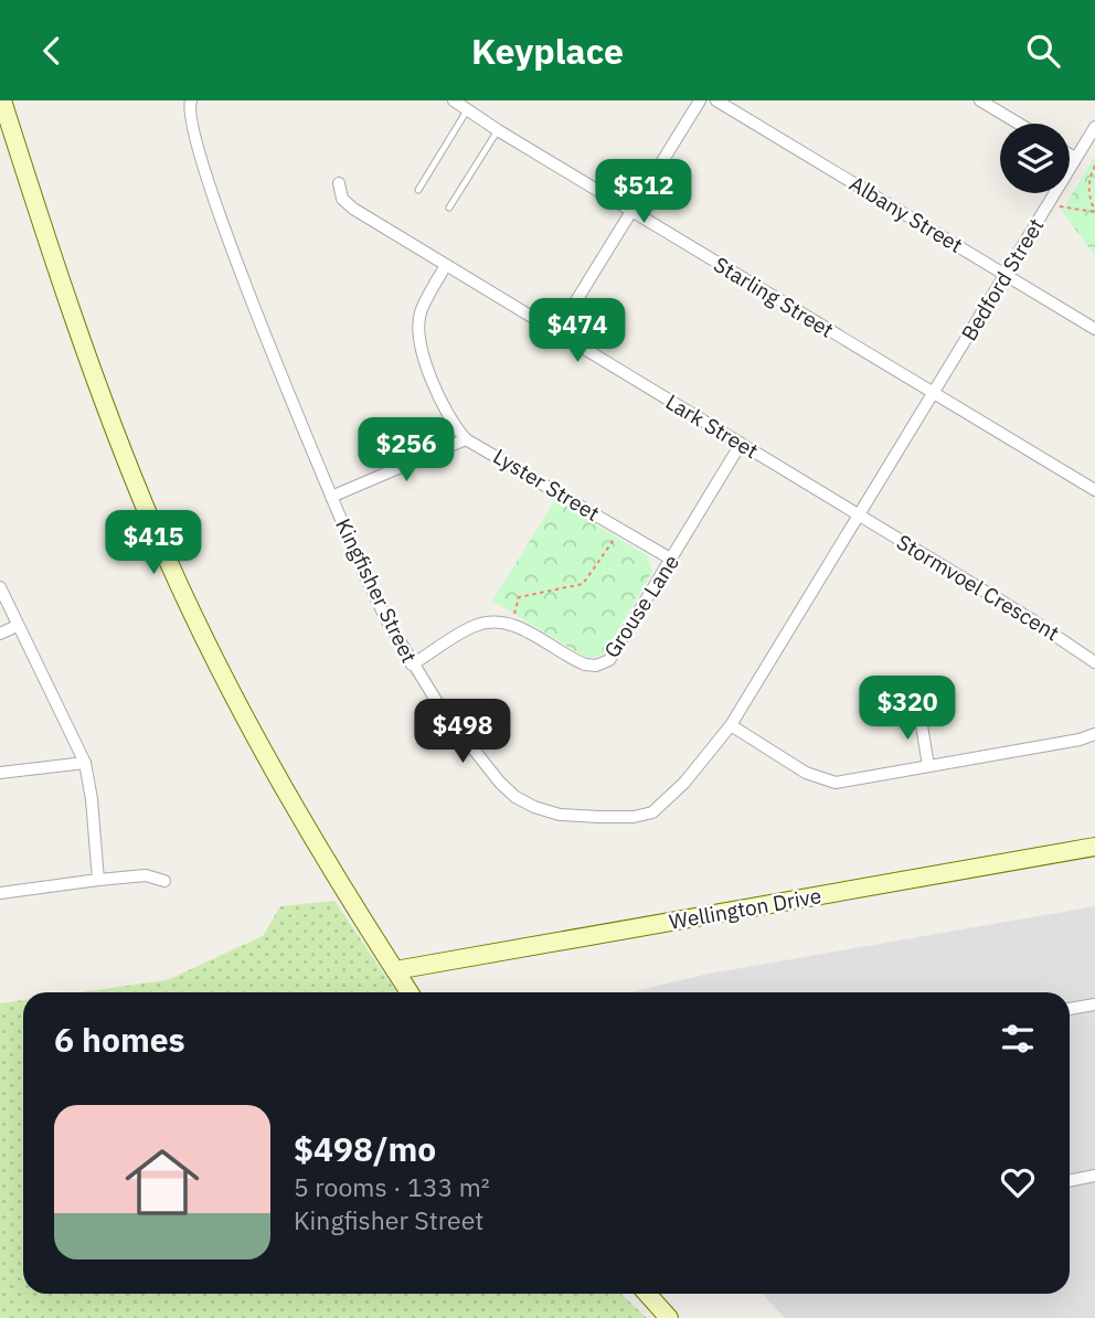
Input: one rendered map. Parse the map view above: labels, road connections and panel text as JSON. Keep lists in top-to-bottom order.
{
  "streets": {
    "main road": ["Wellington Drive"],
    "street": [
      "Albany Street",
      "Bedford Street",
      "Starling Street",
      "Lark Street",
      "Lyster Street",
      "Stormvoel Crescent",
      "Kingfisher Street",
      "Grouse Lane"
    ]
  },
  "crossings": [
    ["Albany Street", "Bedford Street"],
    ["Bedford Street", "Starling Street"],
    ["Bedford Street", "Kingfisher Street"],
    ["Starling Street", "Kingfisher Street"],
    ["Lark Street", "Lyster Street"],
    ["Lark Street", "Stormvoel Crescent"],
    ["Lark Street", "Kingfisher Street"],
    ["Lark Street", "Grouse Lane"],
    ["Lyster Street", "Grouse Lane"],
    ["Stormvoel Crescent", "Kingfisher Street"],
    ["Kingfisher Street", "Grouse Lane"]
  ],
  "page": {
    "header": "Keyplace",
    "price": [
      "$512",
      "$474",
      "$256",
      "$415",
      "$320",
      "$498"
    ],
    "heading": "6 homes",
    "list": [
      {
        "name": "$498/mo",
        "note": "5 rooms · 133 m² · Kingfisher Street"
      }
    ]
  }
}
